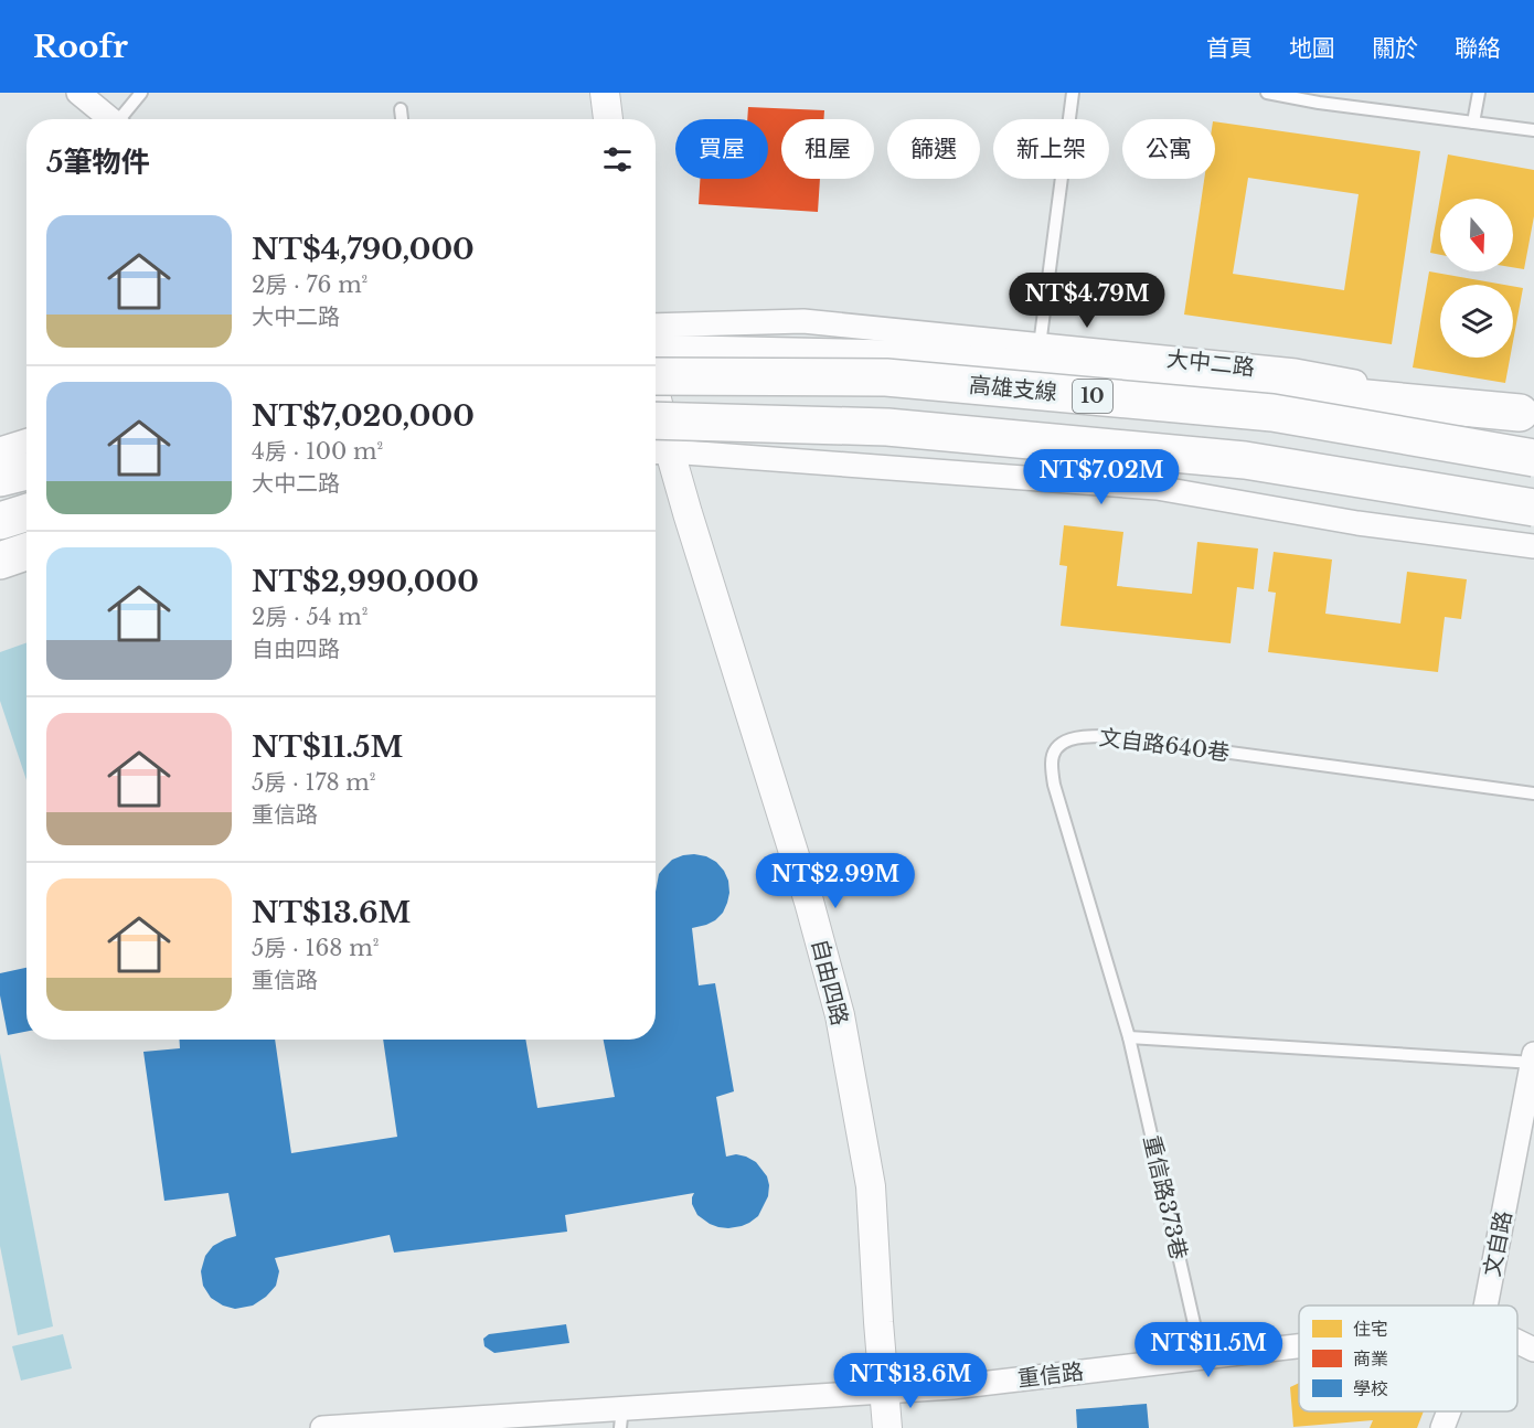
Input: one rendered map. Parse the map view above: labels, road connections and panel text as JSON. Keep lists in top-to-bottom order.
{
  "streets": {
    "highway": ["高雄支線", "10"],
    "street": [
      "大中二路",
      "自由四路",
      "文自路",
      "重信路"
    ],
    "lane": ["文自路640巷", "重信路373巷"]
  },
  "crossings": [
    ["文自路640巷", "重信路373巷"],
    ["自由四路", "重信路"],
    ["重信路373巷", "重信路"]
  ],
  "legend": ["住宅", "商業", "學校"],
  "north": "bottom",
  "page": {
    "header": "Roofr",
    "nav": [
      "首頁",
      "地圖",
      "關於",
      "聯絡"
    ],
    "chip": [
      "買屋",
      "租屋",
      "篩選",
      "新上架",
      "公寓"
    ],
    "heading": "5筆物件",
    "list": [
      {
        "name": "NT$4,790,000",
        "note": "2房 · 76 m² · 大中二路"
      },
      {
        "name": "NT$7,020,000",
        "note": "4房 · 100 m² · 大中二路"
      },
      {
        "name": "NT$2,990,000",
        "note": "2房 · 54 m² · 自由四路"
      },
      {
        "name": "NT$11.5M",
        "note": "5房 · 178 m² · 重信路"
      },
      {
        "name": "NT$13.6M",
        "note": "5房 · 168 m² · 重信路"
      }
    ],
    "price": [
      "NT$4.79M",
      "NT$7.02M",
      "NT$2.99M",
      "NT$11.5M",
      "NT$13.6M"
    ]
  }
}
